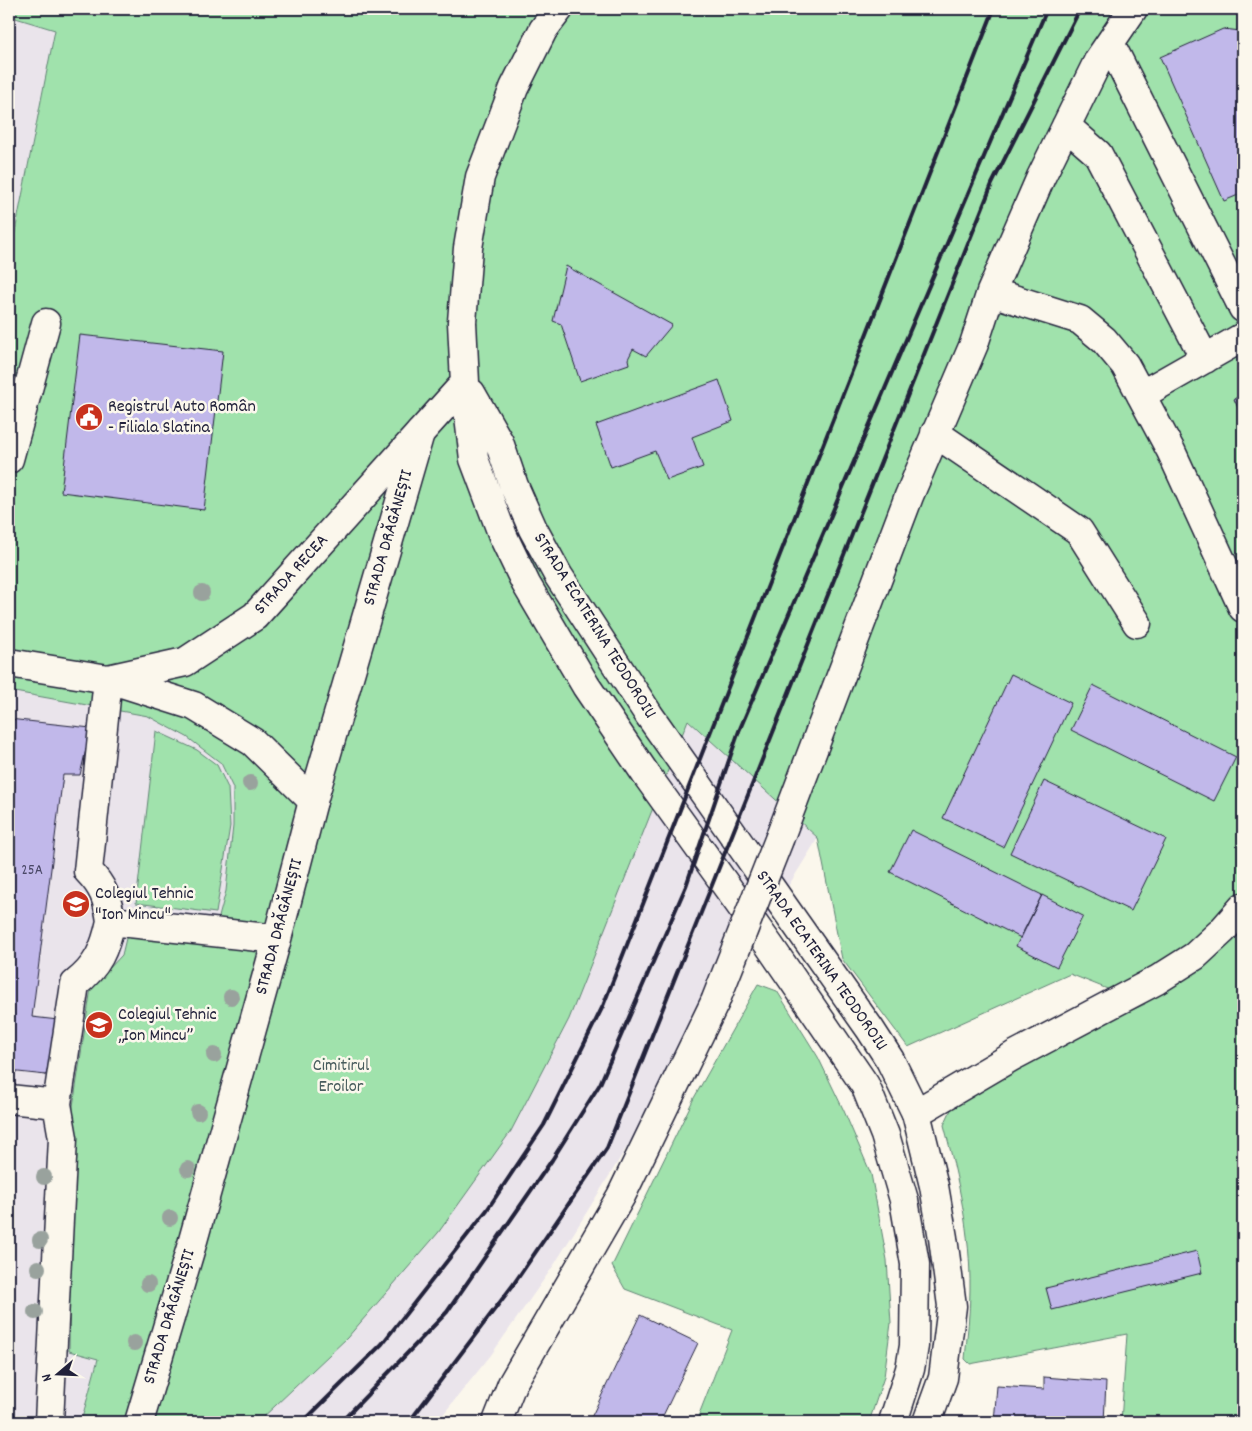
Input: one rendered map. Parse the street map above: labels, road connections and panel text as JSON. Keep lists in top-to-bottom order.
{
  "streets": {
    "main road": ["STRADA DRĂGĂNEȘTI", "STRADA RECEA", "STRADA ECATERINA TEODOROIU"]
  },
  "crossings": [
    ["STRADA DRĂGĂNEȘTI", "STRADA RECEA"],
    ["STRADA RECEA", "STRADA ECATERINA TEODOROIU"]
  ],
  "parks": ["Cimitirul Eroilor"],
  "places": {
    "public building": ["Registrul Auto Român - Filiala Slatina"],
    "school or university": ["Colegiul Tehnic \"Ion Mincu\"", "Colegiul Tehnic „Ion Mincu”"]
  },
  "house_numbers": ["25A"],
  "north": "left"
}
